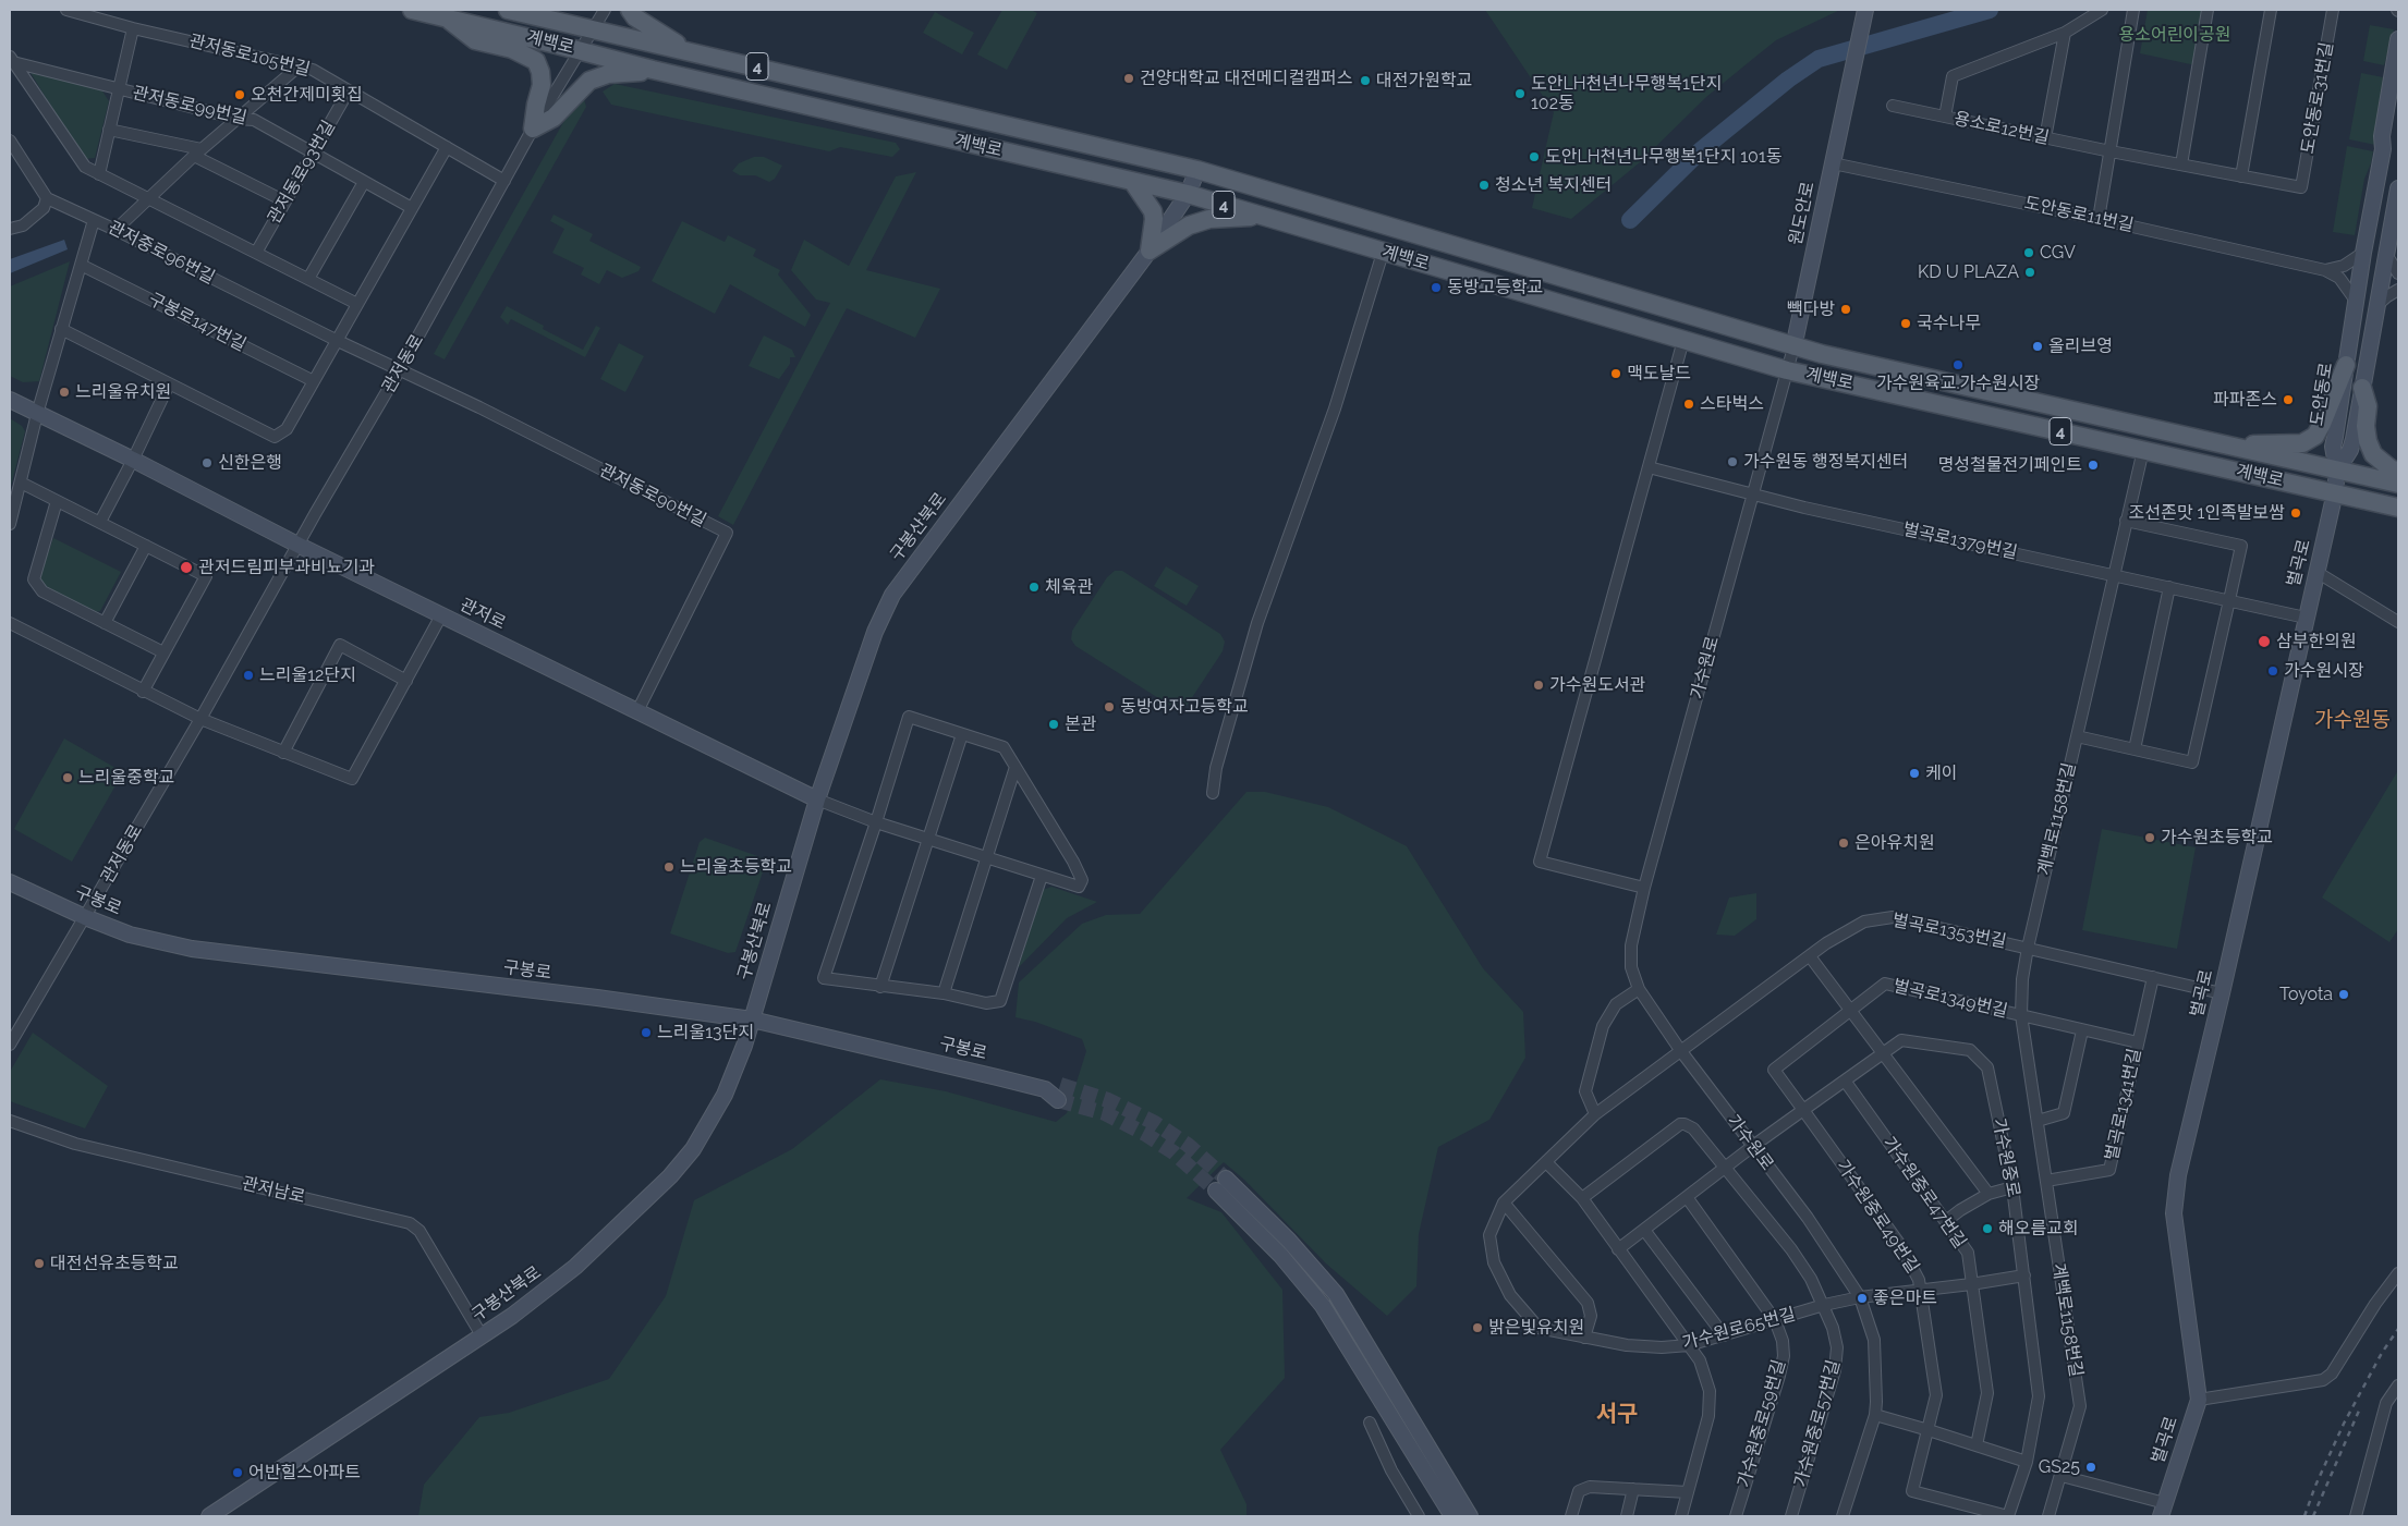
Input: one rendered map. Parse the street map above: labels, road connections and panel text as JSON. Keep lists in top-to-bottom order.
{
  "streets": {
    "main road": [
      "계백로",
      "4",
      "원도안로",
      "도안동로",
      "구봉산북로",
      "벌곡로",
      "관저로",
      "구봉로"
    ],
    "street": [
      "관저동로105번길",
      "도안동로31번길",
      "관저동로99번길",
      "용소로12번길",
      "관저동로93번길",
      "도안동로11번길",
      "관저중로96번길",
      "구봉로147번길",
      "관저동로",
      "관저동로90번길",
      "벌곡로1379번길",
      "가수원로",
      "계백로1158번길",
      "벌곡로1353번길",
      "벌곡로1349번길",
      "벌곡로1341번길",
      "가수원중로",
      "관저남로",
      "가수원중로47번길",
      "가수원중로49번길",
      "가수원로65번길",
      "가수원중로59번길",
      "가수원중로57번길"
    ]
  },
  "crossings": [
    ["계백로", "원도안로"],
    ["계백로", "관저동로"],
    ["계백로", "도안동로"],
    ["계백로", "구봉산북로"],
    ["계백로", "벌곡로"],
    ["계백로", "가수원로"],
    ["계백로", "계백로1158번길"],
    ["관저동로105번길", "관저동로93번길"],
    ["관저동로105번길", "관저동로"],
    ["도안동로31번길", "용소로12번길"],
    ["관저동로99번길", "관저동로93번길"],
    ["원도안로", "도안동로11번길"],
    ["원도안로", "가수원로"],
    ["관저중로96번길", "관저동로"],
    ["관저중로96번길", "관저동로90번길"],
    ["관저동로", "관저동로90번길"],
    ["관저동로", "관저로"],
    ["관저동로", "구봉로"],
    ["도안동로", "벌곡로"],
    ["관저동로90번길", "관저로"],
    ["구봉산북로", "관저로"],
    ["구봉산북로", "구봉로"],
    ["구봉산북로", "관저남로"],
    ["벌곡로1379번길", "벌곡로"],
    ["벌곡로1379번길", "가수원로"],
    ["벌곡로1379번길", "계백로1158번길"],
    ["벌곡로", "계백로1158번길"],
    ["벌곡로", "벌곡로1353번길"],
    ["가수원로", "벌곡로1353번길"],
    ["가수원로", "가수원중로"],
    ["가수원로", "가수원로65번길"],
    ["계백로1158번길", "벌곡로1353번길"],
    ["계백로1158번길", "벌곡로1349번길"],
    ["계백로1158번길", "벌곡로1341번길"],
    ["벌곡로1353번길", "벌곡로1341번길"],
    ["벌곡로1353번길", "가수원중로"],
    ["벌곡로1353번길", "가수원로65번길"],
    ["벌곡로1349번길", "벌곡로1341번길"],
    ["벌곡로1349번길", "가수원중로"],
    ["벌곡로1349번길", "가수원중로49번길"],
    ["가수원중로", "가수원중로47번길"],
    ["가수원중로", "가수원중로49번길"],
    ["가수원중로", "가수원중로59번길"],
    ["가수원중로", "가수원중로57번길"],
    ["가수원로65번길", "가수원중로59번길"],
    ["가수원로65번길", "가수원중로57번길"]
  ],
  "districts": ["가수원동", "서구"],
  "parks": ["용소어린이공원"],
  "places": [
    "건양대학교 대전메디컬캠퍼스",
    "대전가원학교",
    "도안LH천년나무행복1단지 102동",
    "오천간제미횟집",
    "도안LH천년나무행복1단지 101동",
    "청소년 복지센터",
    "CGV",
    "KD U PLAZA",
    "동방고등학교",
    "빽다방",
    "국수나무",
    "올리브영",
    "가수원육교.가수원시장",
    "맥도날드",
    "느리울유치원",
    "파파존스",
    "스타벅스",
    "가수원동 행정복지센터",
    "신한은행",
    "명성철물전기페인트",
    "조선존맛 1인족발보쌈",
    "관저드림피부과비뇨기과",
    "체육관",
    "삼부한의원",
    "가수원시장",
    "느리울12단지",
    "가수원도서관",
    "동방여자고등학교",
    "본관",
    "케이",
    "느리울중학교",
    "가수원초등학교",
    "은아유치원",
    "느리울초등학교",
    "Toyota",
    "느리울13단지",
    "해오름교회",
    "대전선유초등학교",
    "좋은마트",
    "밝은빛유치원",
    "GS25",
    "어반힐스아파트"
  ]
}
